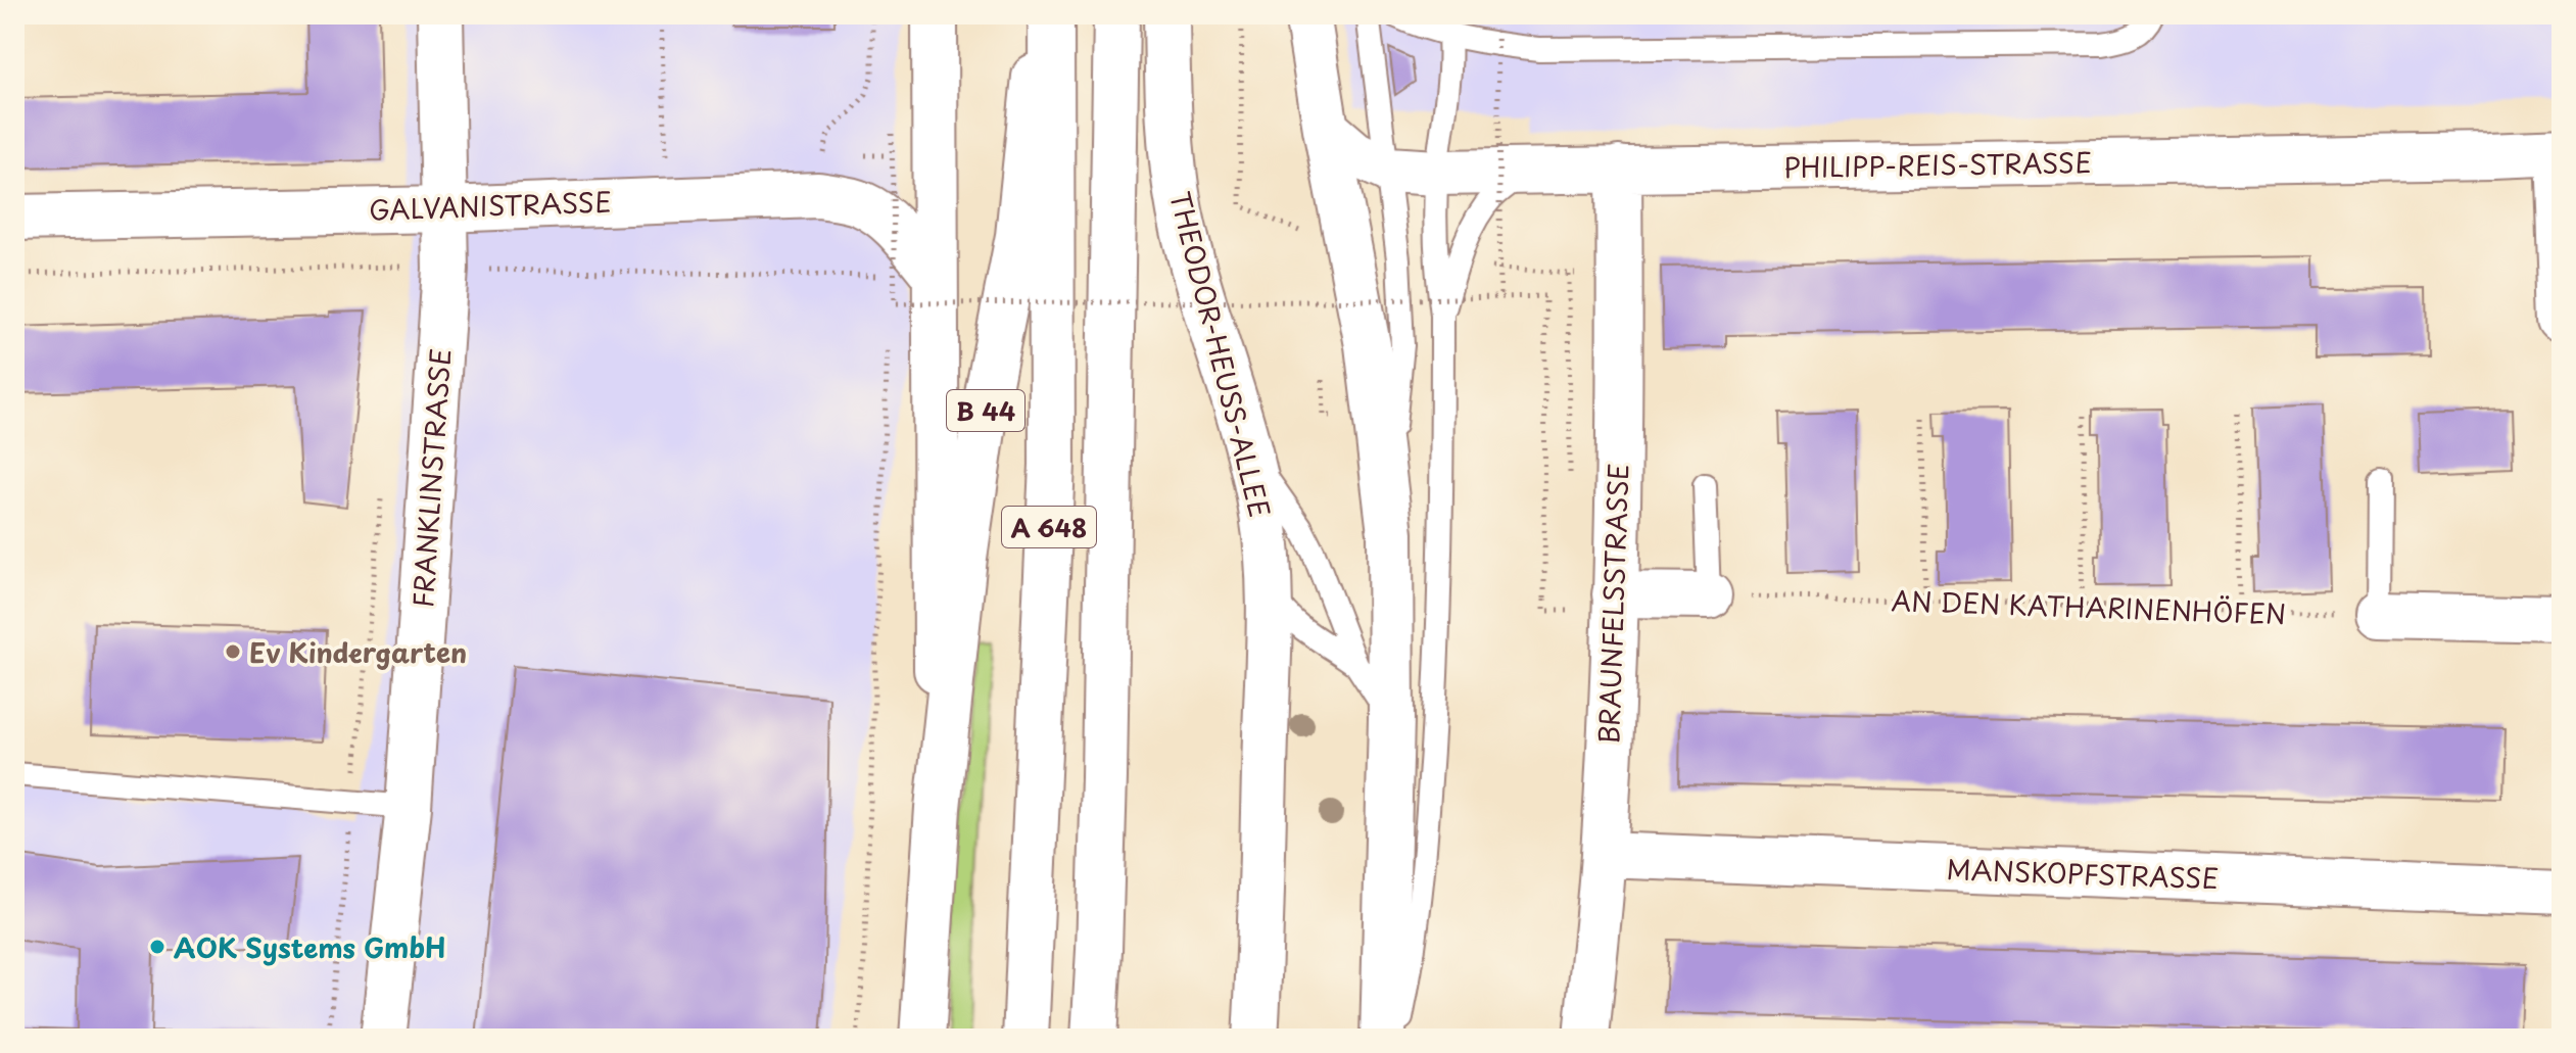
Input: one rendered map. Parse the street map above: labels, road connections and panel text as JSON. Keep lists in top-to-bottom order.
{
  "streets": {
    "main road": [
      "PHILIPP-REIS-STRASSE",
      "GALVANISTRASSE",
      "THEODOR-HEUSS-ALLEE",
      "B 44",
      "FRANKLINSTRASSE",
      "A 648",
      "BRAUNFELSSTRASSE",
      "MANSKOPFSTRASSE"
    ],
    "path": ["AN DEN KATHARINENHÖFEN"]
  },
  "crossings": [
    ["PHILIPP-REIS-STRASSE", "BRAUNFELSSTRASSE"],
    ["GALVANISTRASSE", "FRANKLINSTRASSE"],
    ["BRAUNFELSSTRASSE", "MANSKOPFSTRASSE"]
  ],
  "places": ["Ev Kindergarten", "AOK Systems GmbH"]
}
